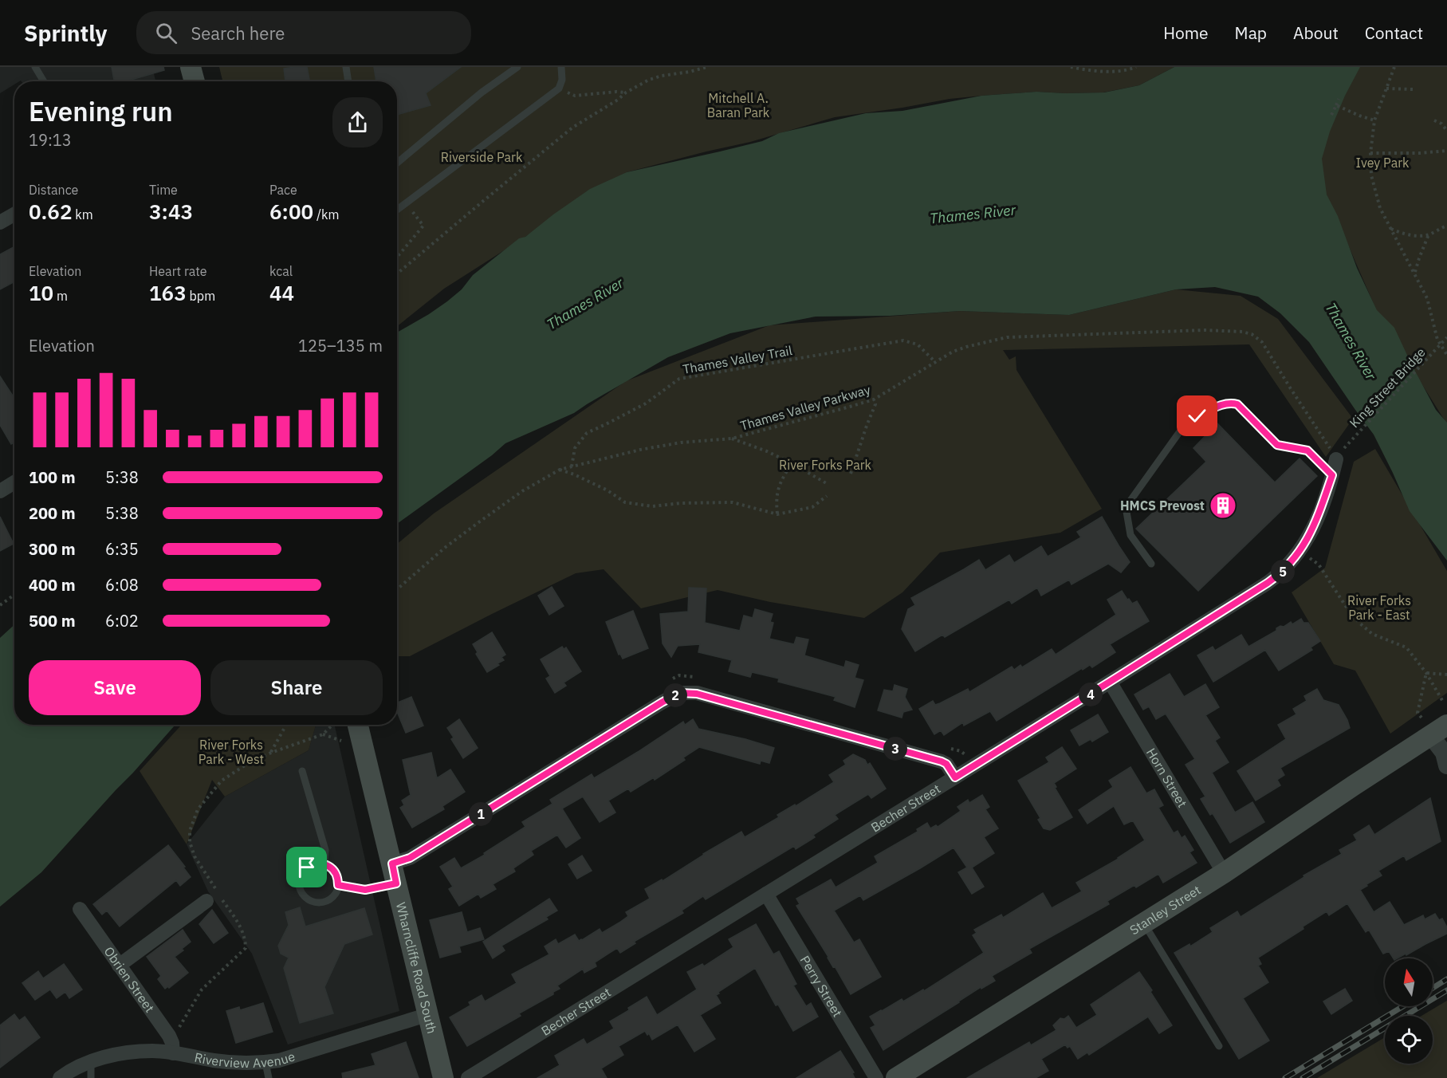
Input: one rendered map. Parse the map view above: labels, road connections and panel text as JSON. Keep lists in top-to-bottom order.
{
  "streets": {
    "main road": ["Stanley Street", "Wharncliffe Road South"],
    "street": [
      "Horn Street",
      "Becher Street",
      "Obrien Street",
      "Perry Street",
      "Riverview Avenue"
    ],
    "path": ["Thames Valley Trail", "King Street Bridge", "Thames Valley Parkway"]
  },
  "crossings": [
    ["Thames Valley Trail", "Thames Valley Parkway"],
    ["King Street Bridge", "Thames Valley Parkway"],
    ["King Street Bridge", "Becher Street"],
    ["Thames Valley Parkway", "Becher Street"],
    ["Horn Street", "Becher Street"],
    ["Horn Street", "Stanley Street"],
    ["Becher Street", "Perry Street"],
    ["Wharncliffe Road South", "Riverview Avenue"],
    ["Obrien Street", "Riverview Avenue"]
  ],
  "water": ["Thames River"],
  "parks": [
    "Mitchell A. Baran Park",
    "Riverside Park",
    "Ivey Park",
    "River Forks Park",
    "River Forks Park - East",
    "River Forks Park - West"
  ],
  "places": {
    "building": ["HMCS Prevost"]
  },
  "north": "top",
  "page": {
    "header": "Sprintly",
    "search": "Search here",
    "nav": [
      "Home",
      "Map",
      "About",
      "Contact"
    ],
    "heading": ["Evening run", "19:13"],
    "stats": [
      ["Distance", "0.62 km"],
      ["Time", "3:43"],
      ["Pace", "6:00 /km"],
      ["Elevation", "10 m"],
      ["Heart rate", "163 bpm"],
      ["kcal", "44"]
    ],
    "chart": ["Elevation", "125–135 m"],
    "list": [
      {
        "name": "100 m",
        "note": "5:38"
      },
      {
        "name": "200 m",
        "note": "5:38"
      },
      {
        "name": "300 m",
        "note": "6:35"
      },
      {
        "name": "400 m",
        "note": "6:08"
      },
      {
        "name": "500 m",
        "note": "6:02"
      }
    ],
    "pins": [
      "5",
      "4",
      "2",
      "3",
      "1"
    ],
    "buttons": ["Save", "Share"]
  }
}
